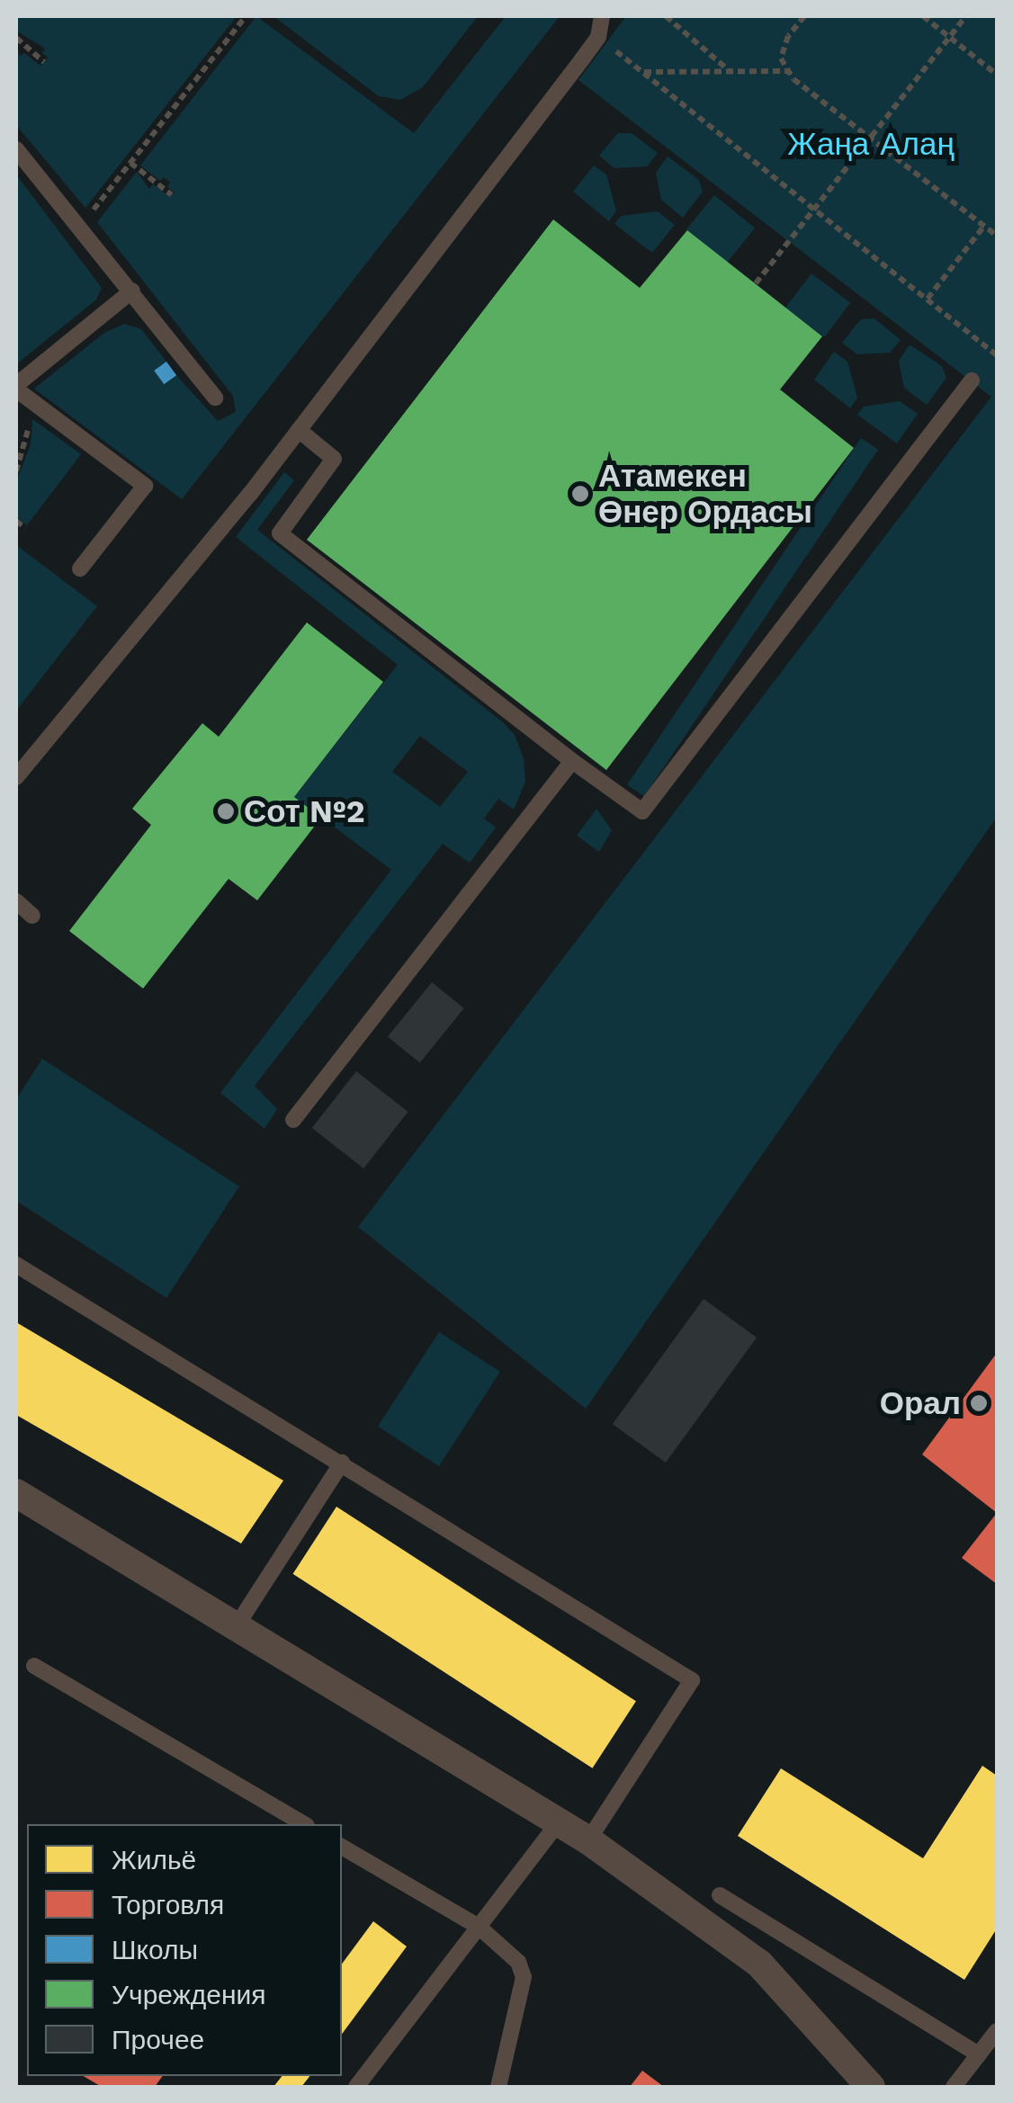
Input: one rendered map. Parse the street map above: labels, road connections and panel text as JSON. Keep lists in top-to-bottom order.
{
  "parks": ["Жаңа Алаң"],
  "places": ["Атамекен Өнер Ордасы", "Сот №2", "Орал"],
  "legend": [
    "Жильё",
    "Торговля",
    "Школы",
    "Учреждения",
    "Прочее"
  ]
}
